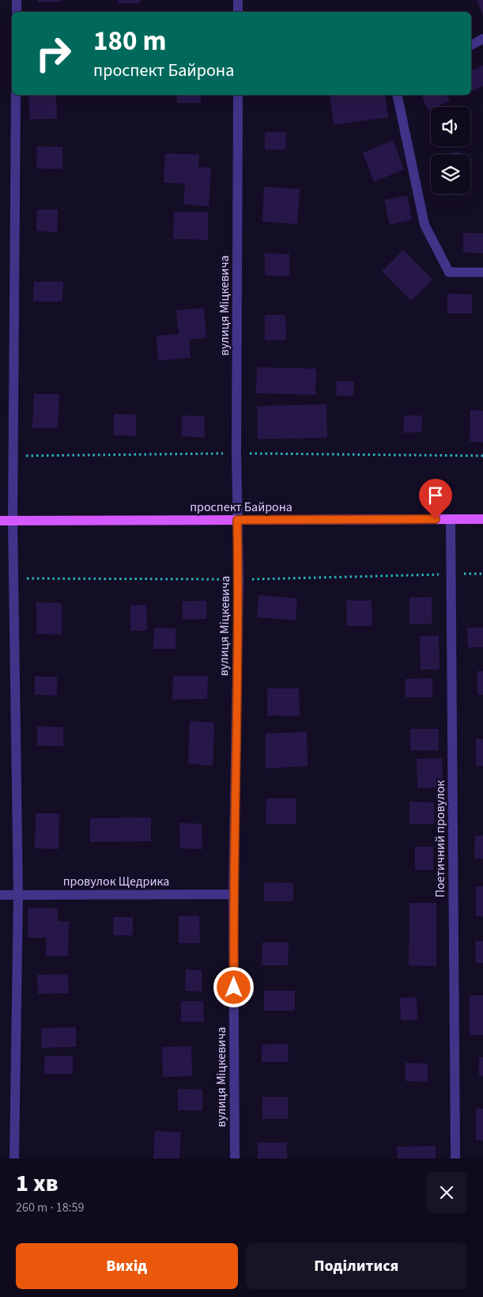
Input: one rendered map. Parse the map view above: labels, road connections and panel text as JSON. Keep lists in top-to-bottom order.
{
  "streets": {
    "main road": ["проспект Байрона"],
    "street": ["вулиця Міцкевича", "Поетичний провулок", "провулок Щедрика"]
  },
  "crossings": [
    ["вулиця Міцкевича", "проспект Байрона"],
    ["вулиця Міцкевича", "провулок Щедрика"],
    ["проспект Байрона", "Поетичний провулок"]
  ],
  "page": {
    "turn": ["180 m", "проспект Байрона"],
    "heading": ["1 хв", "260 m · 18:59"],
    "buttons": ["Вихід", "Поділитися"]
  }
}
